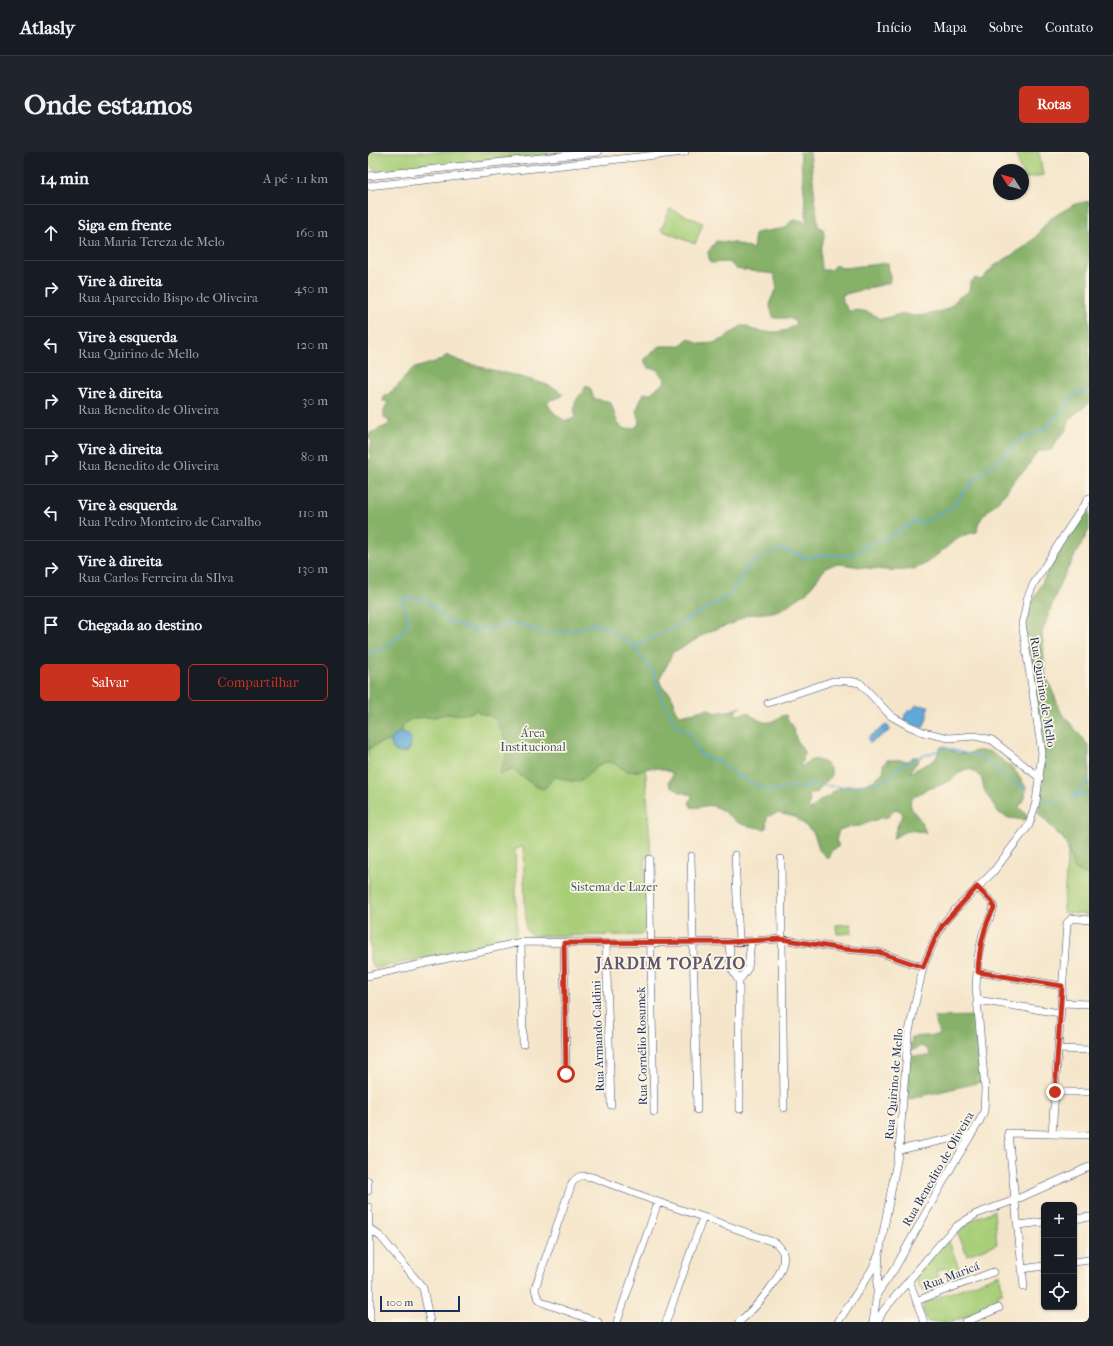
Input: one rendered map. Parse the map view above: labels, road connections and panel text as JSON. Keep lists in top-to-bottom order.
{
  "streets": {
    "street": [
      "Rua Quirino de Mello",
      "Rua Armando Caldini",
      "Rua Cornélio Rosumek",
      "Rua Benedito de Oliveira",
      "Rua Maricá"
    ]
  },
  "crossings": [
    ["Rua Quirino de Mello", "Rua Benedito de Oliveira"]
  ],
  "districts": ["JARDIM TOPÁZIO"],
  "parks": ["Área Institucional", "Sistema de Lazer"],
  "scale_bar": "100 m",
  "north": "top left",
  "page": {
    "header": "Atlasly",
    "nav": [
      "Início",
      "Mapa",
      "Sobre",
      "Contato"
    ],
    "buttons": [
      "Rotas",
      ["Salvar", "Compartilhar"]
    ],
    "title": "Onde estamos",
    "heading": ["14 min", "A pé · 1.1 km"],
    "list": [
      ["Siga em frente", "Rua Maria Tereza de Melo", "160 m"],
      ["Vire à direita", "Rua Aparecido Bispo de Oliveira", "450 m"],
      ["Vire à esquerda", "Rua Quirino de Mello", "120 m"],
      ["Vire à direita", "Rua Benedito de Oliveira", "30 m"],
      ["Vire à direita", "Rua Benedito de Oliveira", "80 m"],
      ["Vire à esquerda", "Rua Pedro Monteiro de Carvalho", "110 m"],
      ["Vire à direita", "Rua Carlos Ferreira da SIlva", "130 m"],
      "Chegada ao destino"
    ],
    "map_buttons": ["+", "−"],
    "scale": "100 m"
  }
}
